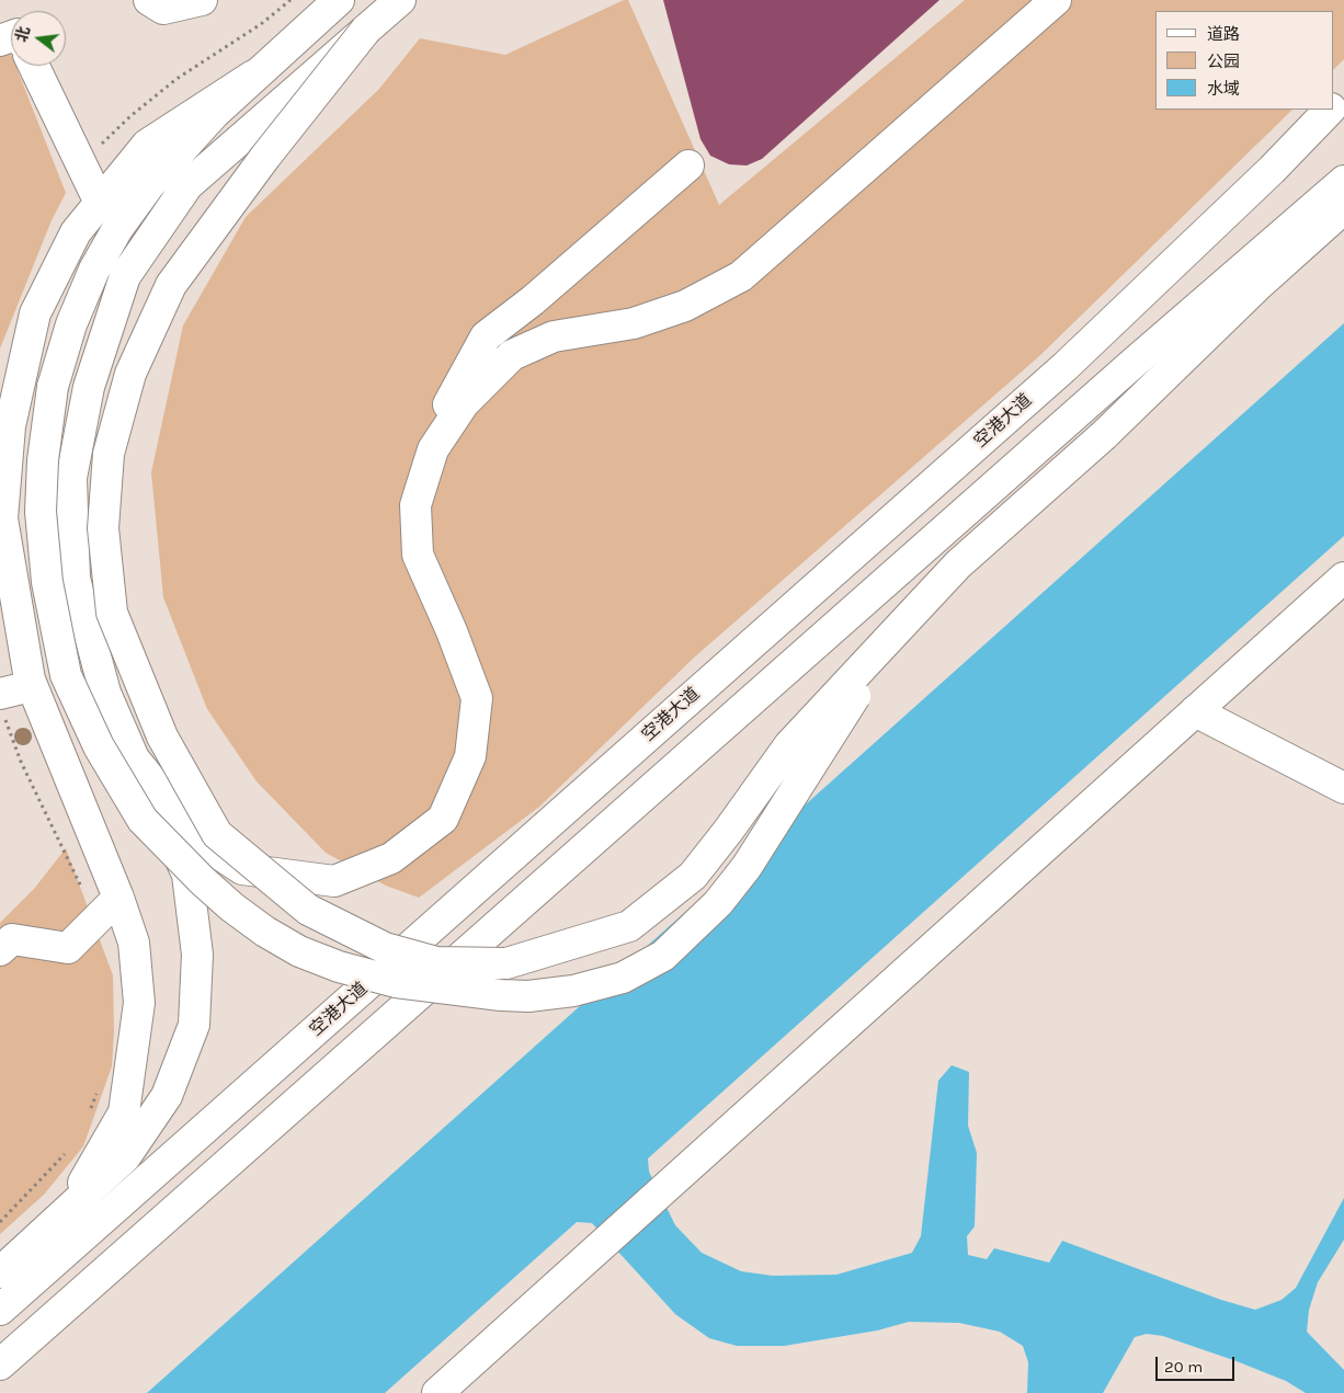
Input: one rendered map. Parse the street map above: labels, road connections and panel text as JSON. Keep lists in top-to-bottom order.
{
  "streets": {
    "main road": ["空港大道"]
  },
  "legend": ["道路", "公园", "水域"],
  "scale_bar": "20 m",
  "north": "left"
}
